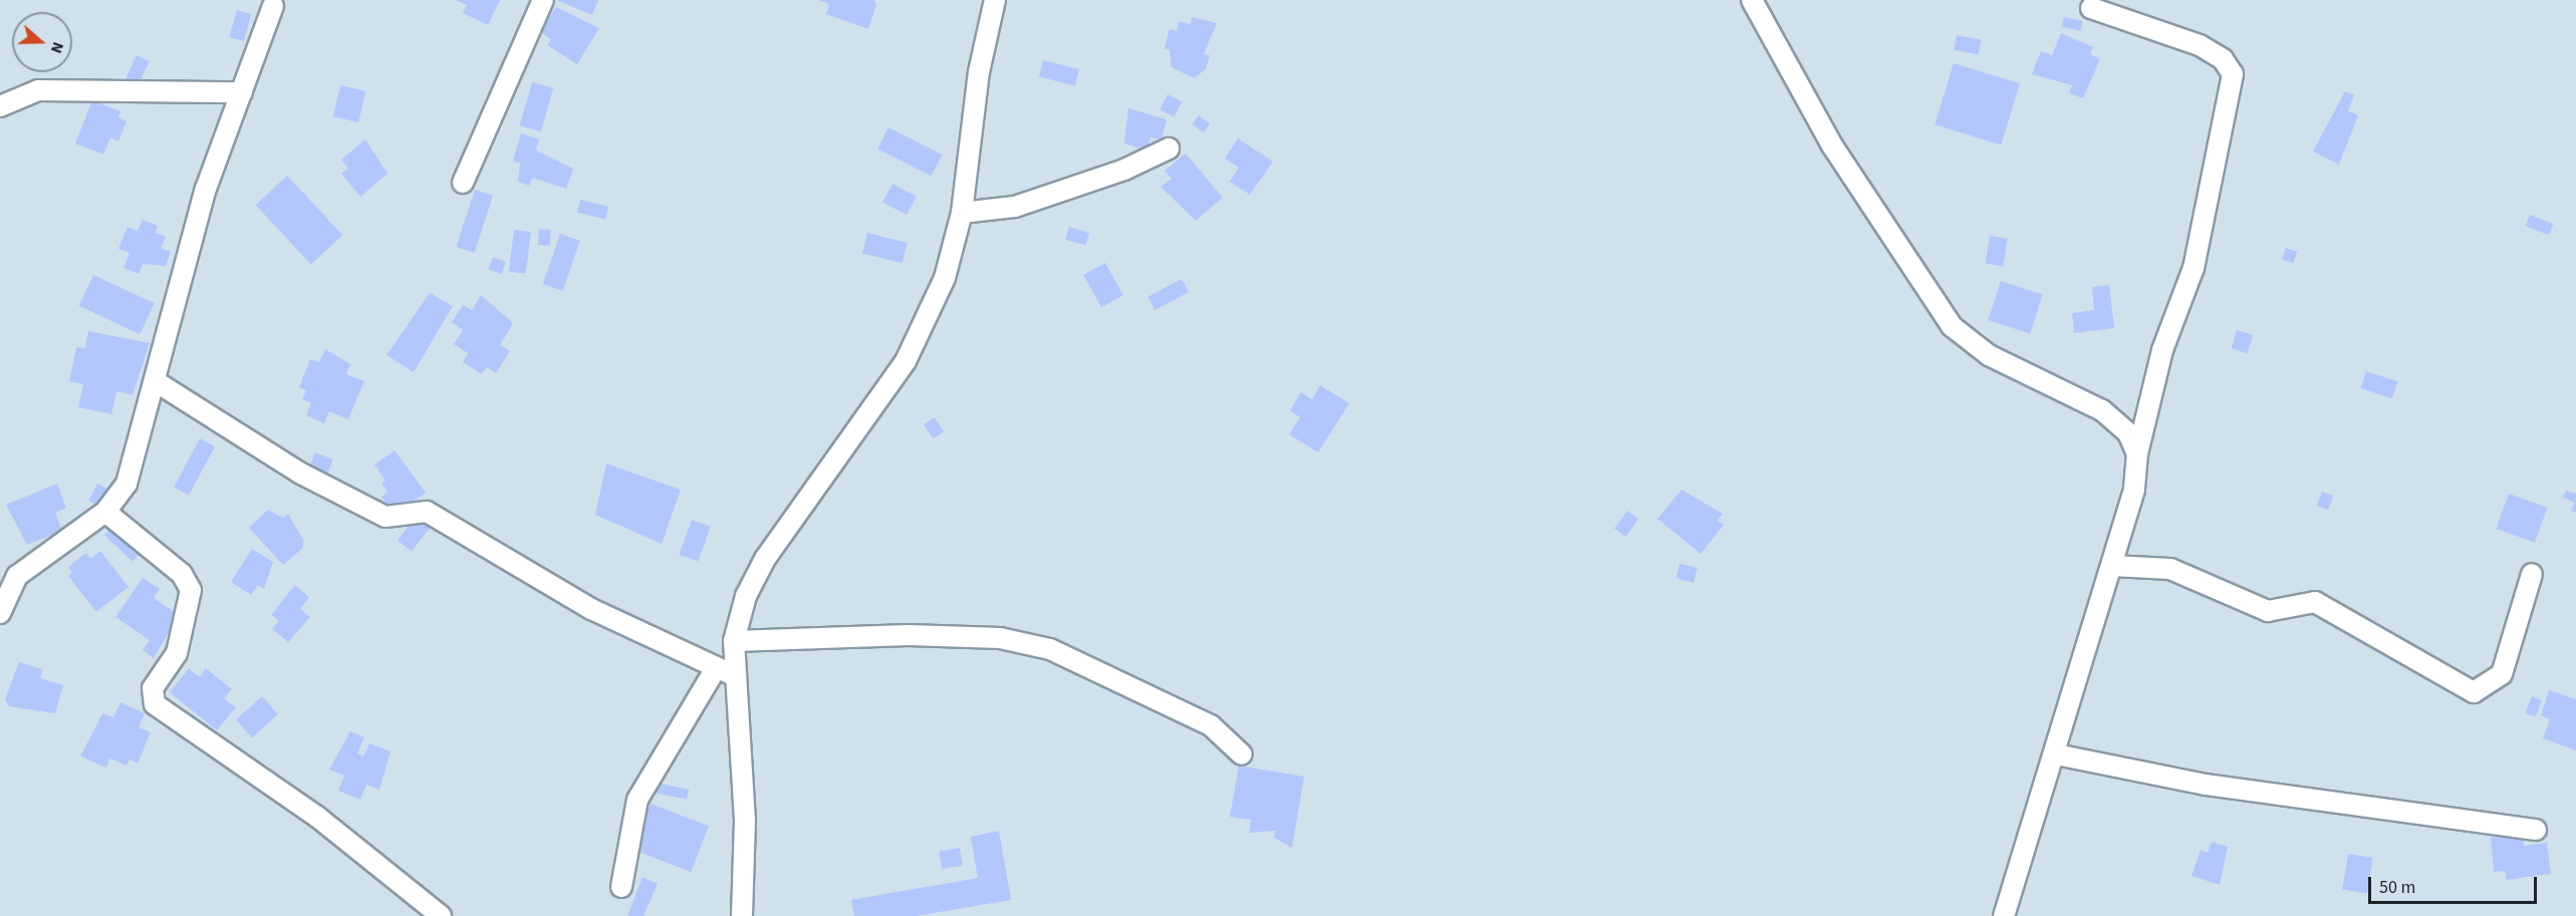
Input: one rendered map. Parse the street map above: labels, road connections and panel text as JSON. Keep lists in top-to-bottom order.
{
  "scale_bar": "50 m",
  "north": "right"
}
